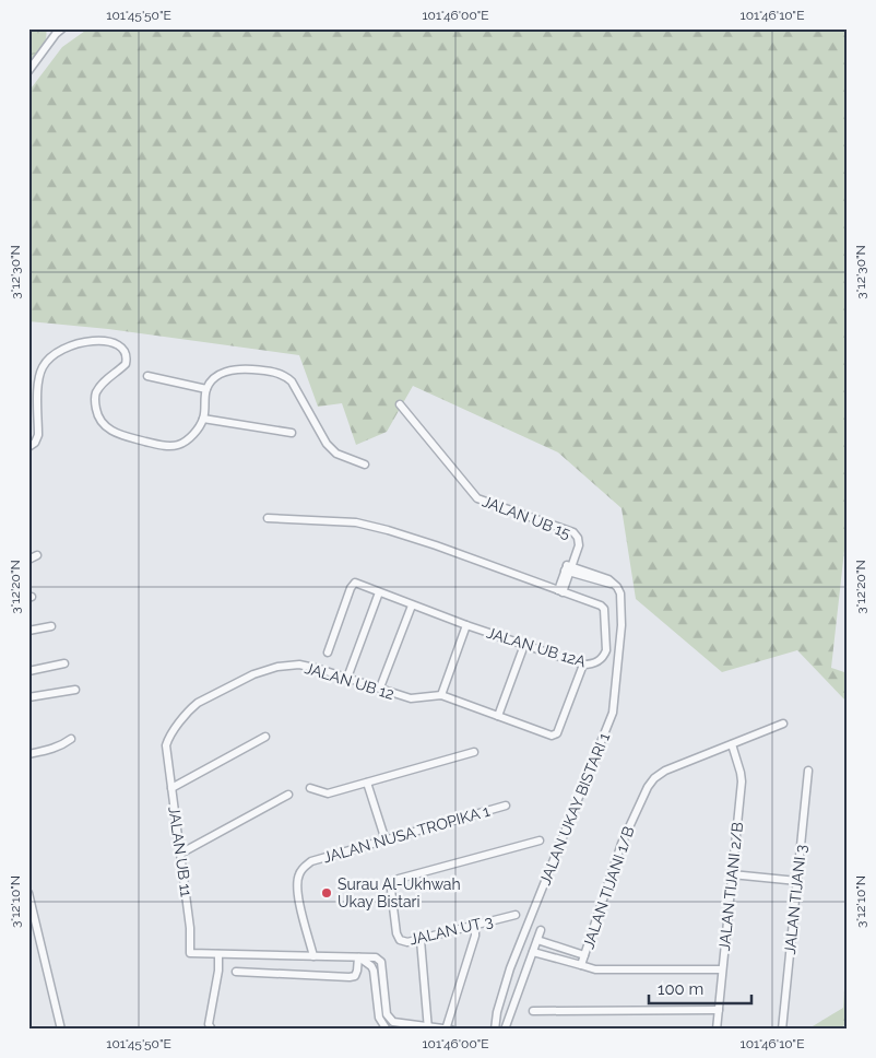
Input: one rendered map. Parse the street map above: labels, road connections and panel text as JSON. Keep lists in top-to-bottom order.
{
  "streets": {
    "street": [
      "JALAN UB 15",
      "JALAN UB 12A",
      "JALAN UB 12",
      "JALAN UKAY BISTARI 1",
      "JALAN NUSA TROPIKA 1",
      "JALAN UB 11",
      "JALAN TIJANI 2/B",
      "JALAN TIJANI 1/B",
      "JALAN TIJANI 3",
      "JALAN UT 3"
    ]
  },
  "crossings": [
    ["JALAN UB 15", "JALAN UB 12A"],
    ["JALAN UB 15", "JALAN UKAY BISTARI 1"],
    ["JALAN UB 12A", "JALAN UB 12"],
    ["JALAN UB 12", "JALAN UB 11"],
    ["JALAN TIJANI 2/B", "JALAN TIJANI 1/B"]
  ],
  "places": ["Surau Al-Ukhwah Ukay Bistari"],
  "scale_bar": "100 m",
  "coordinates": [
    "101°45'50\"E",
    "101°46'00\"E",
    "101°46'10\"E",
    "3°12'30\"N",
    "3°12'20\"N",
    "3°12'10\"N"
  ]
}
